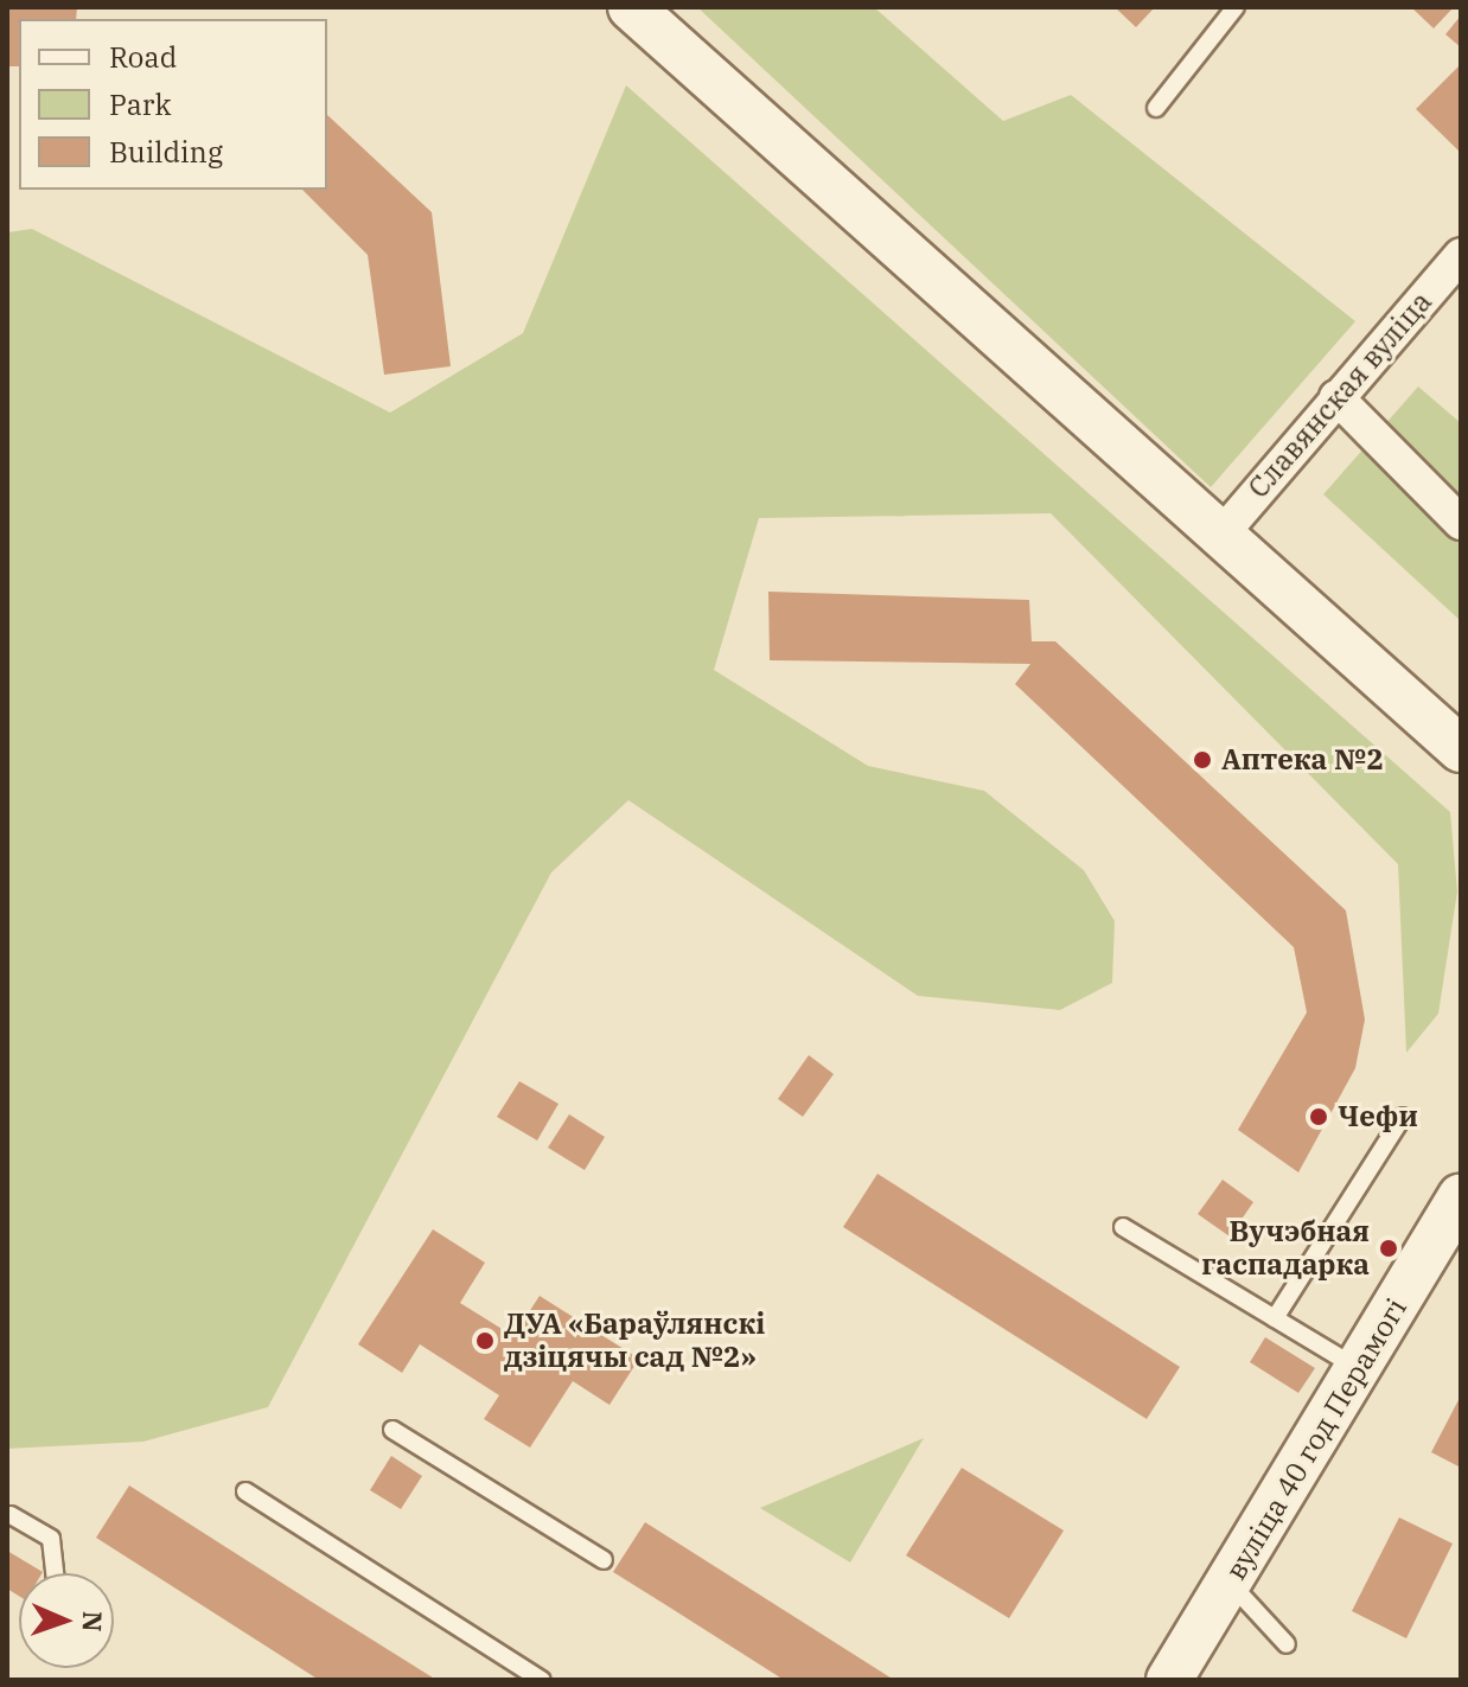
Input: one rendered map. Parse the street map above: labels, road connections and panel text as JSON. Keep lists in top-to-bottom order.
{
  "streets": {
    "main road": ["вуліца 40 год Перамогі"],
    "street": ["Славянская вуліца"]
  },
  "places": [
    "Аптека №2",
    "Чефи",
    "Вучэбная гаспадарка",
    "ДУА «Бараўлянскі дзіцячы сад №2»"
  ],
  "legend": ["Road", "Park", "Building"],
  "north": "right"
}
